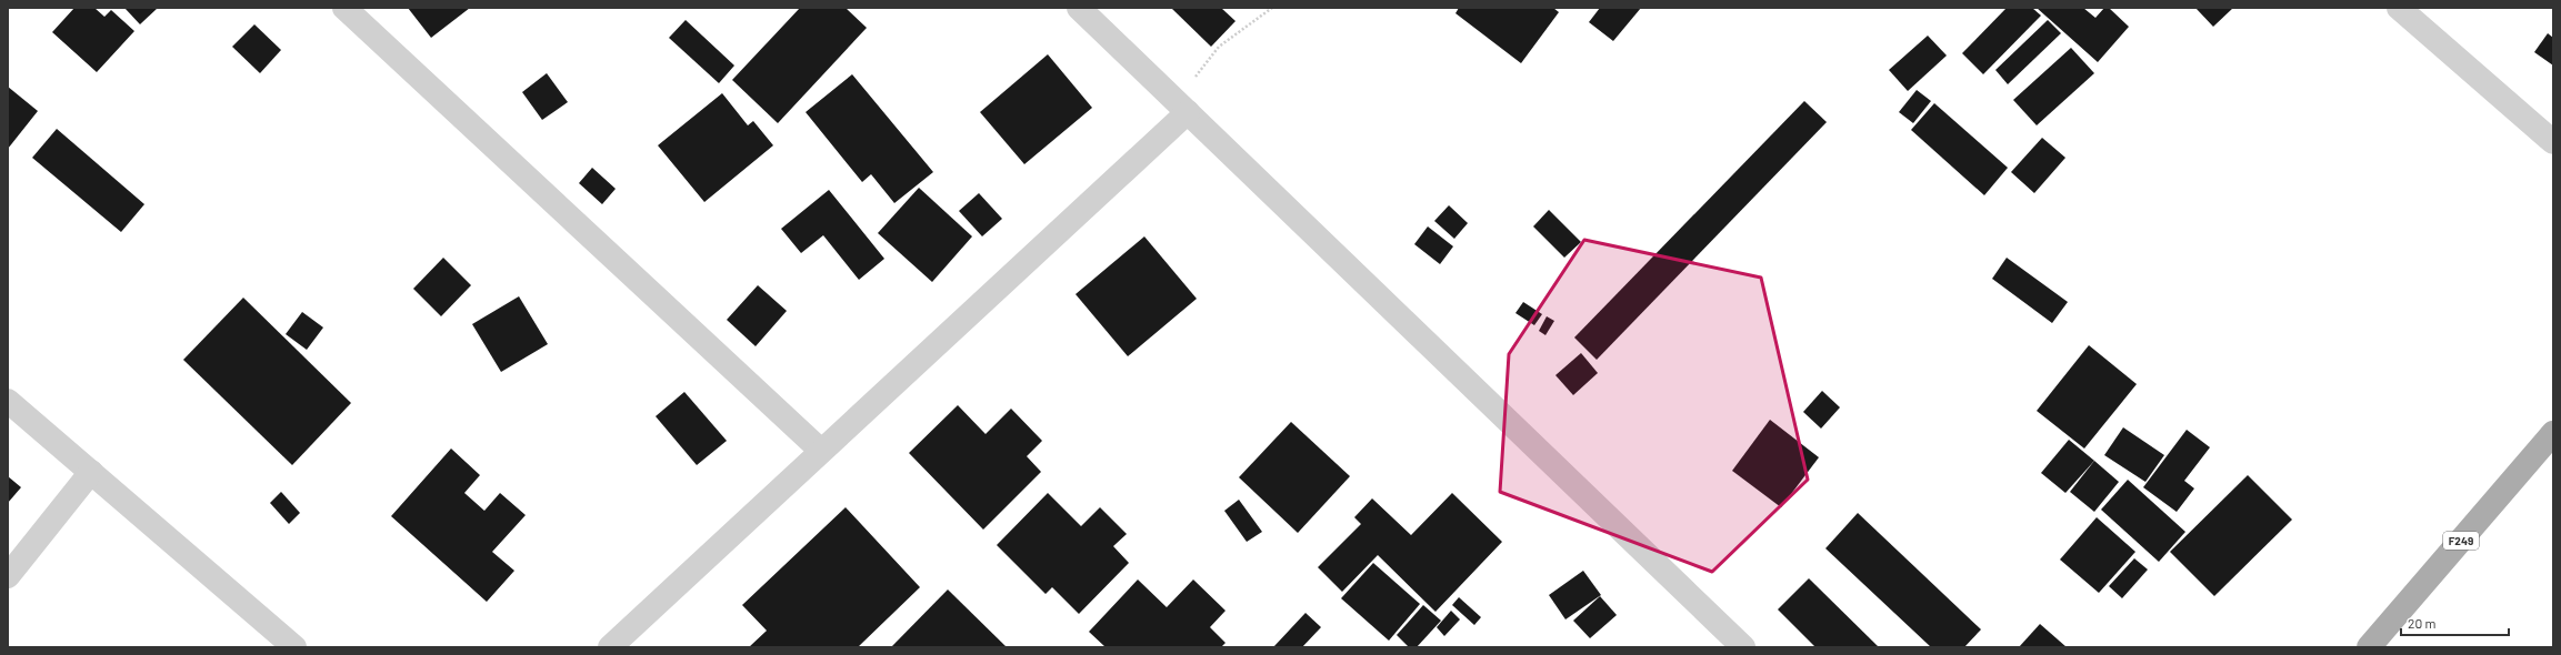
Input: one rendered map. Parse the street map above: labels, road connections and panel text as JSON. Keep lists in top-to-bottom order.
{
  "streets": {
    "main road": ["F249"]
  },
  "scale_bar": "20 m"
}
